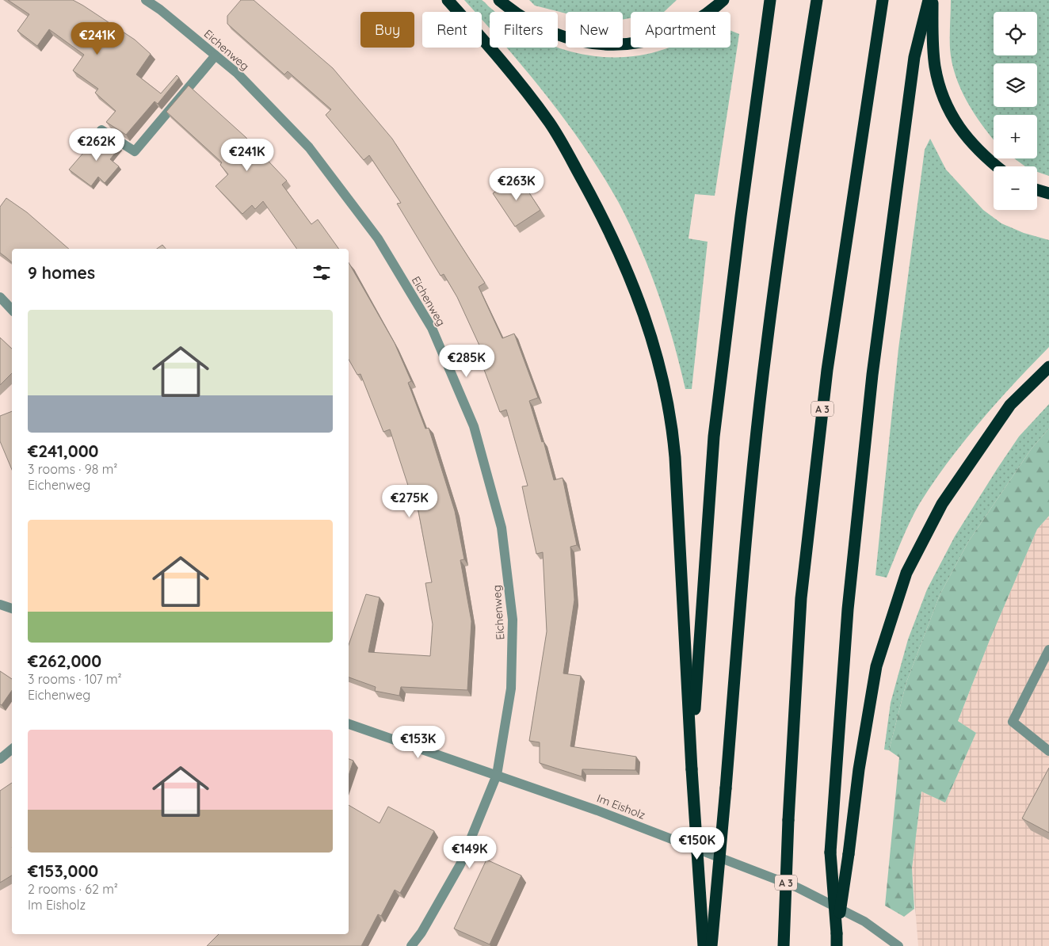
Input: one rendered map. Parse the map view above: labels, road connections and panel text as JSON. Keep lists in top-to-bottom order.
{
  "streets": {
    "highway": ["A 3"],
    "street": ["Eichenweg", "Im Eisholz"]
  },
  "crossings": [
    ["Eichenweg", "Im Eisholz"]
  ],
  "page": {
    "map_buttons": ["+", "−"],
    "chip": [
      "Buy",
      "Rent",
      "Filters",
      "New",
      "Apartment"
    ],
    "price": [
      "€241K",
      "€262K",
      "€241K",
      "€263K",
      "€285K",
      "€275K",
      "€153K",
      "€150K",
      "€149K"
    ],
    "heading": "9 homes",
    "list": [
      {
        "name": "€241,000",
        "note": "3 rooms · 98 m² · Eichenweg"
      },
      {
        "name": "€262,000",
        "note": "3 rooms · 107 m² · Eichenweg"
      },
      {
        "name": "€153,000",
        "note": "2 rooms · 62 m² · Im Eisholz"
      }
    ]
  }
}
